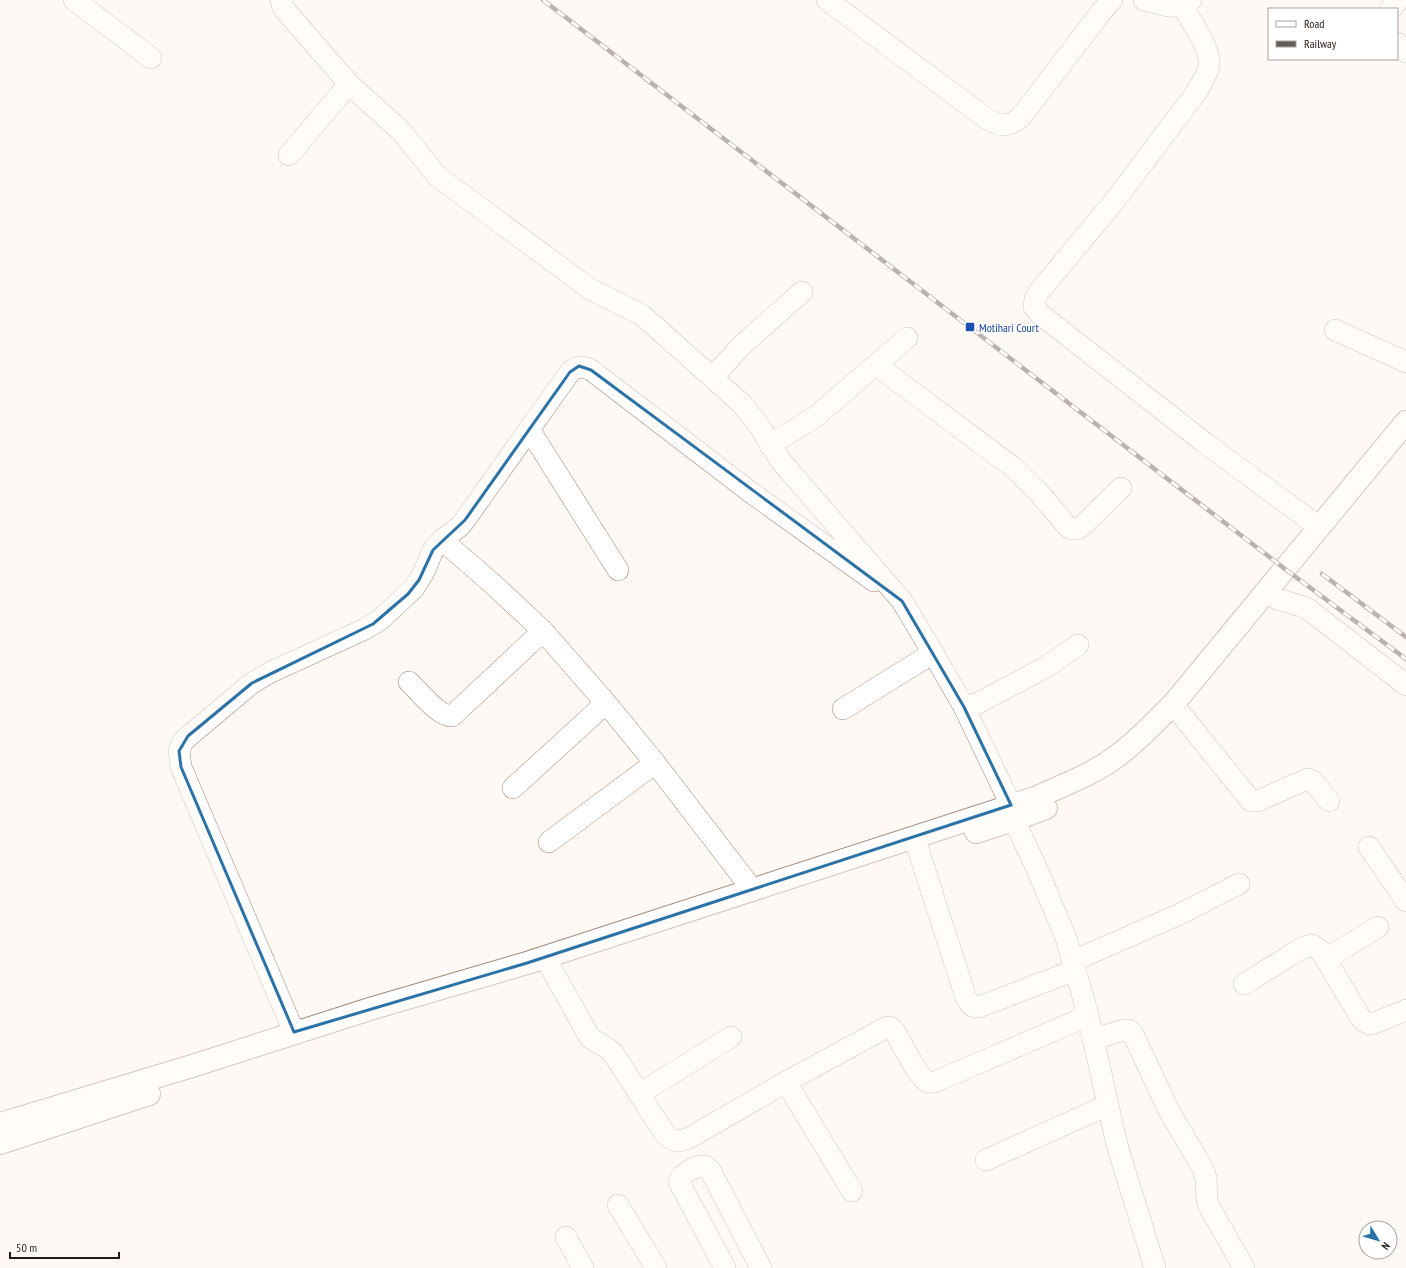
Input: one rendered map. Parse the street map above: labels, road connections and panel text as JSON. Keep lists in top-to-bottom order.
{
  "places": {
    "transit": ["Motihari Court"]
  },
  "legend": ["Road", "Railway"],
  "scale_bar": "50 m",
  "north": "bottom right"
}
